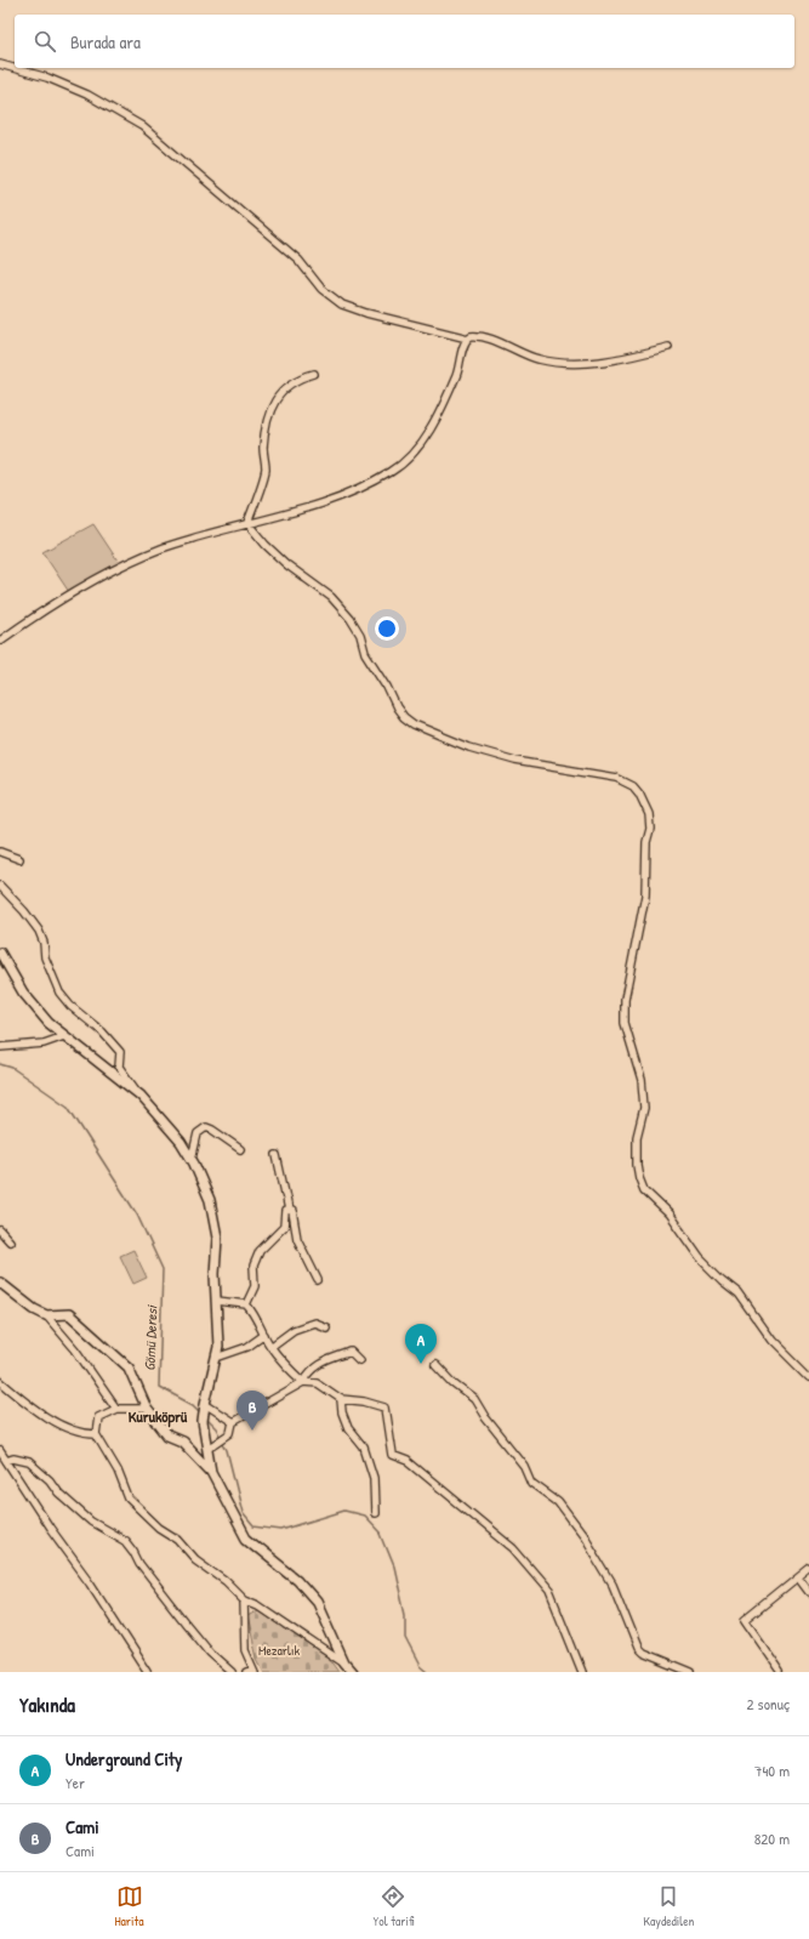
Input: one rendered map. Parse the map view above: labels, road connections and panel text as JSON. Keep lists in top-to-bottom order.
{
  "districts": ["Kuruköprü"],
  "water": ["Gömü Deresi"],
  "parks": ["Mezarlık"],
  "page": {
    "search": "Burada ara",
    "pins": ["A", "B"],
    "heading": ["Yakında", "2 sonuç"],
    "list": [
      {
        "mark": "A",
        "name": "Underground City",
        "note": "Yer",
        "value": "740 m"
      },
      {
        "mark": "B",
        "name": "Cami",
        "note": "Cami",
        "value": "820 m"
      }
    ],
    "nav": ["Harita", "Yol tarifi", "Kaydedilen"]
  }
}
